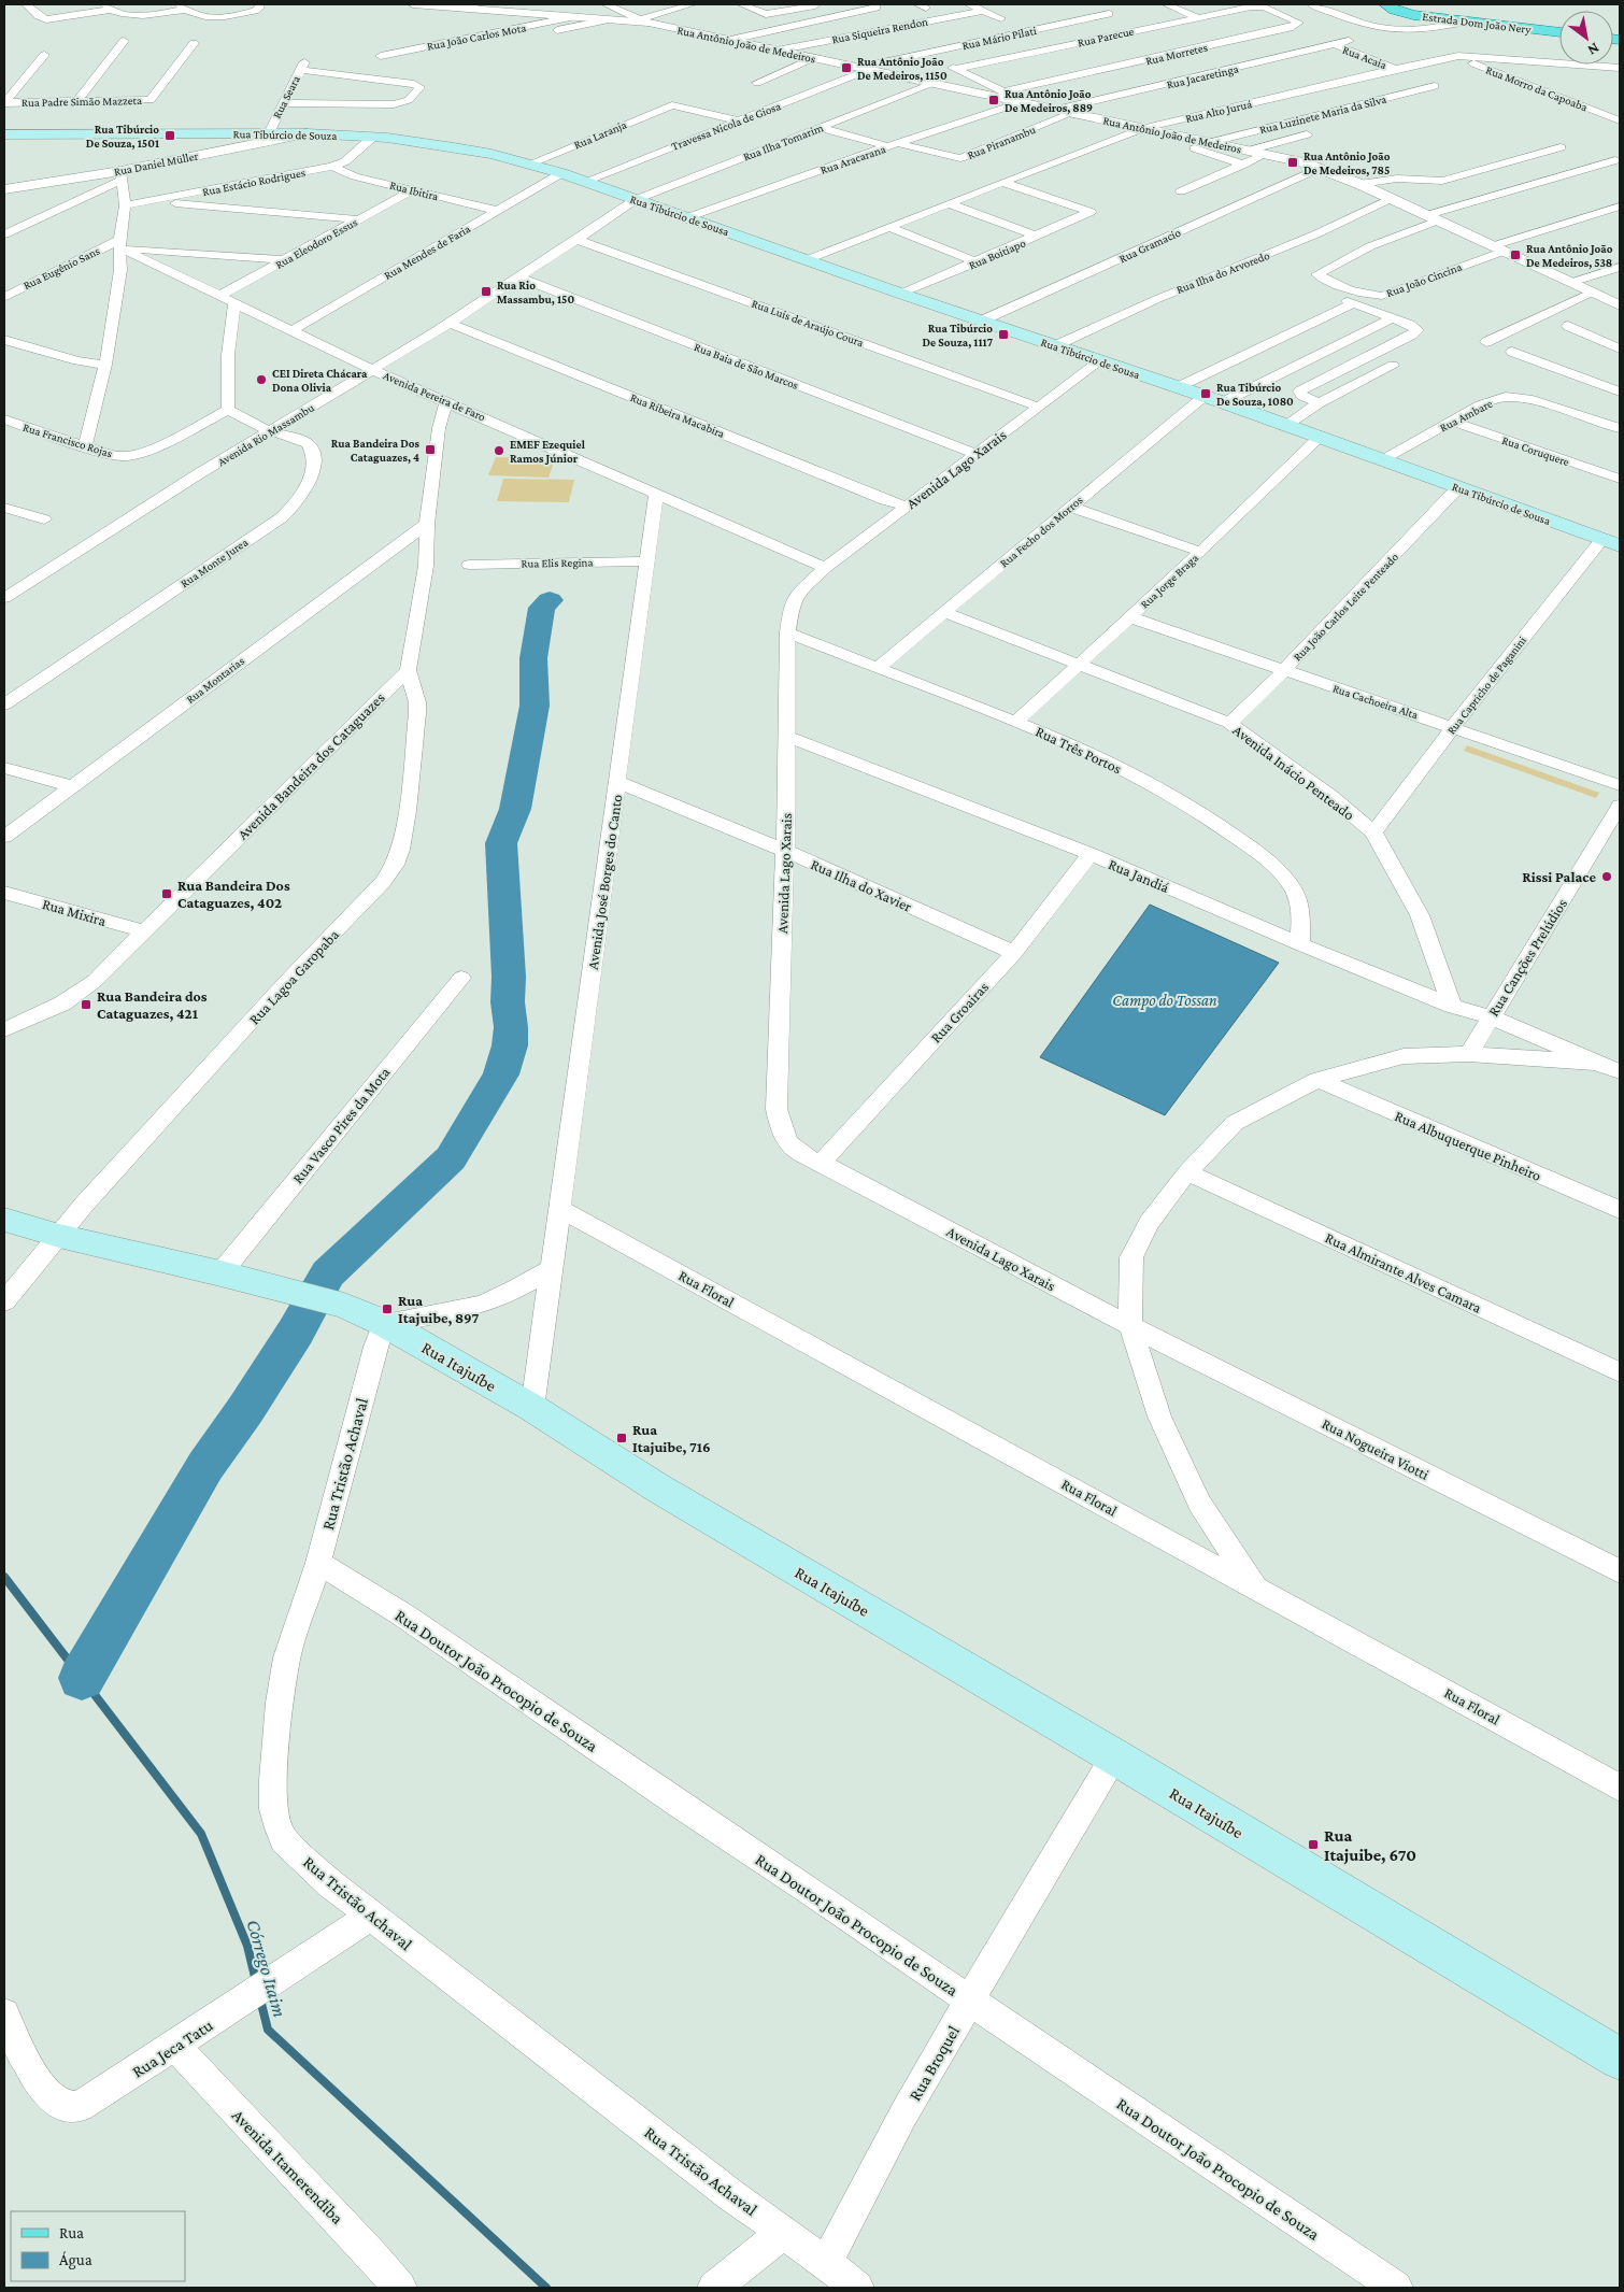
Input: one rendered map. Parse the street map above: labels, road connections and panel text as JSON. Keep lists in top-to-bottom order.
{
  "streets": {
    "main road": [
      "Estrada Dom João Nery",
      "Rua Tibúrcio de Souza",
      "Rua Tibúrcio de Sousa",
      "Rua Itajuíbe"
    ],
    "street": [
      "Rua Siqueira Rendon",
      "Rua João Carlos Mota",
      "Rua Parecue",
      "Rua Mário Pilati",
      "Rua Antônio João de Medeiros",
      "Rua Morretes",
      "Rua Acaia",
      "Rua Jacaretinga",
      "Rua Morro da Capoaba",
      "Rua Seara",
      "Rua Padre Simão Mazzeta",
      "Rua Alto Juruá",
      "Rua Luzinete Maria da Silva",
      "Travessa Nicola de Giosa",
      "Rua Laranja",
      "Rua Ilha Tomarim",
      "Rua Piranambu",
      "Rua Aracarana",
      "Rua Daniel Müller",
      "Rua Estácio Rodrigues",
      "Rua Ibitira",
      "Rua Eleodoro Essus",
      "Rua Gramacio",
      "Rua Mendes de Faria",
      "Rua Boitiapo",
      "Rua Eugênio Sans",
      "Rua Ilha do Arvoredo",
      "Rua João Cincina",
      "Rua Luis de Araújo Coura",
      "Rua Baia de São Marcos",
      "Avenida Pereira de Faro",
      "Rua Ribeira Macabira",
      "Rua Ambare",
      "Avenida Rio Massambu",
      "Rua Francisco Rojas",
      "Rua Coruquere",
      "Avenida Lago Xarais",
      "Rua Fecho dos Morros",
      "Rua Monte Jurea",
      "Rua Elis Regina",
      "Rua Jorge Braga",
      "Rua João Carlos Leite Penteado",
      "Rua Montarias",
      "Rua Capricho de Paganini",
      "Rua Cachoeira Alta",
      "Rua Três Portos",
      "Avenida Bandeira dos Cataguazes",
      "Avenida Inácio Penteado",
      "Rua Jandiá",
      "Avenida José Borges do Canto",
      "Rua Ilha do Xavier",
      "Rua Mixira",
      "Rua Canções Prelúdios",
      "Rua Lagoa Garopaba",
      "Rua Groairas",
      "Rua Vasco Pires da Mota",
      "Rua Albuquerque Pinheiro",
      "Rua Almirante Alves Camara",
      "Rua Floral",
      "Rua Nogueira Viotti",
      "Rua Tristão Achaval",
      "Rua Doutor João Procopio de Souza",
      "Rua Jeca Tatu",
      "Rua Broquel",
      "Avenida Itamerendiba"
    ]
  },
  "crossings": [
    ["Rua Siqueira Rendon", "Rua Antônio João de Medeiros"],
    ["Rua João Carlos Mota", "Rua Antônio João de Medeiros"],
    ["Rua Parecue", "Rua Morretes"],
    ["Rua Mário Pilati", "Rua Antônio João de Medeiros"],
    ["Rua Mário Pilati", "Travessa Nicola de Giosa"],
    ["Rua Antônio João de Medeiros", "Rua Morretes"],
    ["Rua Antônio João de Medeiros", "Rua Jacaretinga"],
    ["Rua Antônio João de Medeiros", "Rua Alto Juruá"],
    ["Rua Antônio João de Medeiros", "Rua Luzinete Maria da Silva"],
    ["Rua Antônio João de Medeiros", "Travessa Nicola de Giosa"],
    ["Rua Antônio João de Medeiros", "Rua Ilha Tomarim"],
    ["Rua Antônio João de Medeiros", "Rua Piranambu"],
    ["Rua Antônio João de Medeiros", "Rua Aracarana"],
    ["Rua Antônio João de Medeiros", "Rua Gramacio"],
    ["Rua Antônio João de Medeiros", "Rua Ilha do Arvoredo"],
    ["Rua Antônio João de Medeiros", "Rua João Cincina"],
    ["Rua Morretes", "Rua Aracarana"],
    ["Rua Acaia", "Rua Jacaretinga"],
    ["Rua Acaia", "Rua Alto Juruá"],
    ["Rua Acaia", "Rua Luzinete Maria da Silva"],
    ["Rua Morro da Capoaba", "Rua Alto Juruá"],
    ["Rua Seara", "Rua Tibúrcio de Souza"],
    ["Rua Alto Juruá", "Rua Tibúrcio de Sousa"],
    ["Rua Alto Juruá", "Rua Boitiapo"],
    ["Travessa Nicola de Giosa", "Rua Laranja"],
    ["Travessa Nicola de Giosa", "Rua Tibúrcio de Sousa"],
    ["Rua Tibúrcio de Souza", "Rua Laranja"],
    ["Rua Tibúrcio de Souza", "Rua Daniel Müller"],
    ["Rua Tibúrcio de Souza", "Rua Estácio Rodrigues"],
    ["Rua Tibúrcio de Souza", "Rua Tibúrcio de Sousa"],
    ["Rua Tibúrcio de Souza", "Rua Mendes de Faria"],
    ["Rua Ilha Tomarim", "Rua Tibúrcio de Sousa"],
    ["Rua Ilha Tomarim", "Avenida Rio Massambu"],
    ["Rua Piranambu", "Rua Aracarana"],
    ["Rua Aracarana", "Rua Tibúrcio de Sousa"],
    ["Rua Estácio Rodrigues", "Rua Ibitira"],
    ["Rua Ibitira", "Rua Eleodoro Essus"],
    ["Rua Ibitira", "Rua Mendes de Faria"],
    ["Rua Tibúrcio de Sousa", "Rua Gramacio"],
    ["Rua Tibúrcio de Sousa", "Rua Mendes de Faria"],
    ["Rua Tibúrcio de Sousa", "Rua Boitiapo"],
    ["Rua Tibúrcio de Sousa", "Rua Ilha do Arvoredo"],
    ["Rua Tibúrcio de Sousa", "Rua Ambare"],
    ["Rua Tibúrcio de Sousa", "Avenida Rio Massambu"],
    ["Rua Tibúrcio de Sousa", "Avenida Lago Xarais"],
    ["Rua Tibúrcio de Sousa", "Rua Fecho dos Morros"],
    ["Rua Tibúrcio de Sousa", "Rua Jorge Braga"],
    ["Rua Tibúrcio de Sousa", "Rua João Carlos Leite Penteado"],
    ["Rua Tibúrcio de Sousa", "Rua Capricho de Paganini"],
    ["Rua Eleodoro Essus", "Avenida Pereira de Faro"],
    ["Rua Mendes de Faria", "Avenida Pereira de Faro"],
    ["Rua Eugênio Sans", "Avenida Pereira de Faro"],
    ["Rua Luis de Araújo Coura", "Avenida Rio Massambu"],
    ["Rua Luis de Araújo Coura", "Avenida Lago Xarais"],
    ["Rua Baia de São Marcos", "Avenida Rio Massambu"],
    ["Rua Baia de São Marcos", "Avenida Lago Xarais"],
    ["Avenida Pereira de Faro", "Avenida Rio Massambu"],
    ["Avenida Pereira de Faro", "Avenida Lago Xarais"],
    ["Avenida Pereira de Faro", "Avenida José Borges do Canto"],
    ["Rua Ribeira Macabira", "Avenida Rio Massambu"],
    ["Rua Ribeira Macabira", "Avenida Lago Xarais"],
    ["Rua Ambare", "Rua Coruquere"],
    ["Avenida Rio Massambu", "Rua Monte Jurea"],
    ["Rua Francisco Rojas", "Rua Monte Jurea"],
    ["Avenida Lago Xarais", "Rua Três Portos"],
    ["Avenida Lago Xarais", "Rua Jandiá"],
    ["Avenida Lago Xarais", "Rua Ilha do Xavier"],
    ["Avenida Lago Xarais", "Rua Groairas"],
    ["Avenida Lago Xarais", "Rua Nogueira Viotti"],
    ["Rua Fecho dos Morros", "Rua Três Portos"],
    ["Rua Fecho dos Morros", "Avenida Inácio Penteado"],
    ["Rua Elis Regina", "Avenida José Borges do Canto"],
    ["Rua Jorge Braga", "Rua Cachoeira Alta"],
    ["Rua Jorge Braga", "Rua Três Portos"],
    ["Rua Jorge Braga", "Avenida Inácio Penteado"],
    ["Rua João Carlos Leite Penteado", "Rua Cachoeira Alta"],
    ["Rua João Carlos Leite Penteado", "Avenida Inácio Penteado"],
    ["Rua Capricho de Paganini", "Rua Cachoeira Alta"],
    ["Rua Capricho de Paganini", "Avenida Inácio Penteado"],
    ["Rua Três Portos", "Rua Jandiá"],
    ["Avenida Bandeira dos Cataguazes", "Rua Mixira"],
    ["Avenida Bandeira dos Cataguazes", "Rua Lagoa Garopaba"],
    ["Avenida Inácio Penteado", "Rua Jandiá"],
    ["Rua Jandiá", "Rua Canções Prelúdios"],
    ["Rua Jandiá", "Rua Groairas"],
    ["Avenida José Borges do Canto", "Rua Ilha do Xavier"],
    ["Avenida José Borges do Canto", "Rua Floral"],
    ["Avenida José Borges do Canto", "Rua Itajuíbe"],
    ["Rua Ilha do Xavier", "Rua Groairas"],
    ["Rua Lagoa Garopaba", "Rua Itajuíbe"],
    ["Rua Vasco Pires da Mota", "Rua Itajuíbe"],
    ["Rua Itajuíbe", "Rua Tristão Achaval"],
    ["Rua Itajuíbe", "Rua Broquel"],
    ["Rua Tristão Achaval", "Rua Doutor João Procopio de Souza"],
    ["Rua Tristão Achaval", "Rua Jeca Tatu"],
    ["Rua Tristão Achaval", "Rua Broquel"],
    ["Rua Doutor João Procopio de Souza", "Rua Broquel"],
    ["Rua Jeca Tatu", "Avenida Itamerendiba"]
  ],
  "water": ["Campo do Tossan", "Córrego Itaim"],
  "places": {
    "transit": [
      "Rua Antônio João De Medeiros, 1150",
      "Rua Antônio João De Medeiros, 889",
      "Rua Tibúrcio De Souza, 1501",
      "Rua Antônio João De Medeiros, 785",
      "Rua Antônio João De Medeiros, 538",
      "Rua Rio Massambu, 150",
      "Rua Tibúrcio De Souza, 1117",
      "Rua Tibúrcio De Souza, 1080",
      "Rua Bandeira Dos Cataguazes, 4",
      "Rua Bandeira Dos Cataguazes, 402",
      "Rua Bandeira dos Cataguazes, 421",
      "Rua Itajuibe, 897",
      "Rua Itajuibe, 716",
      "Rua Itajuibe, 670"
    ],
    "other": ["CEI Direta Chácara Dona Olivia", "EMEF Ezequiel Ramos Júnior", "Rissi Palace"]
  },
  "legend": ["Rua", "Água"],
  "north": "bottom right"
}
